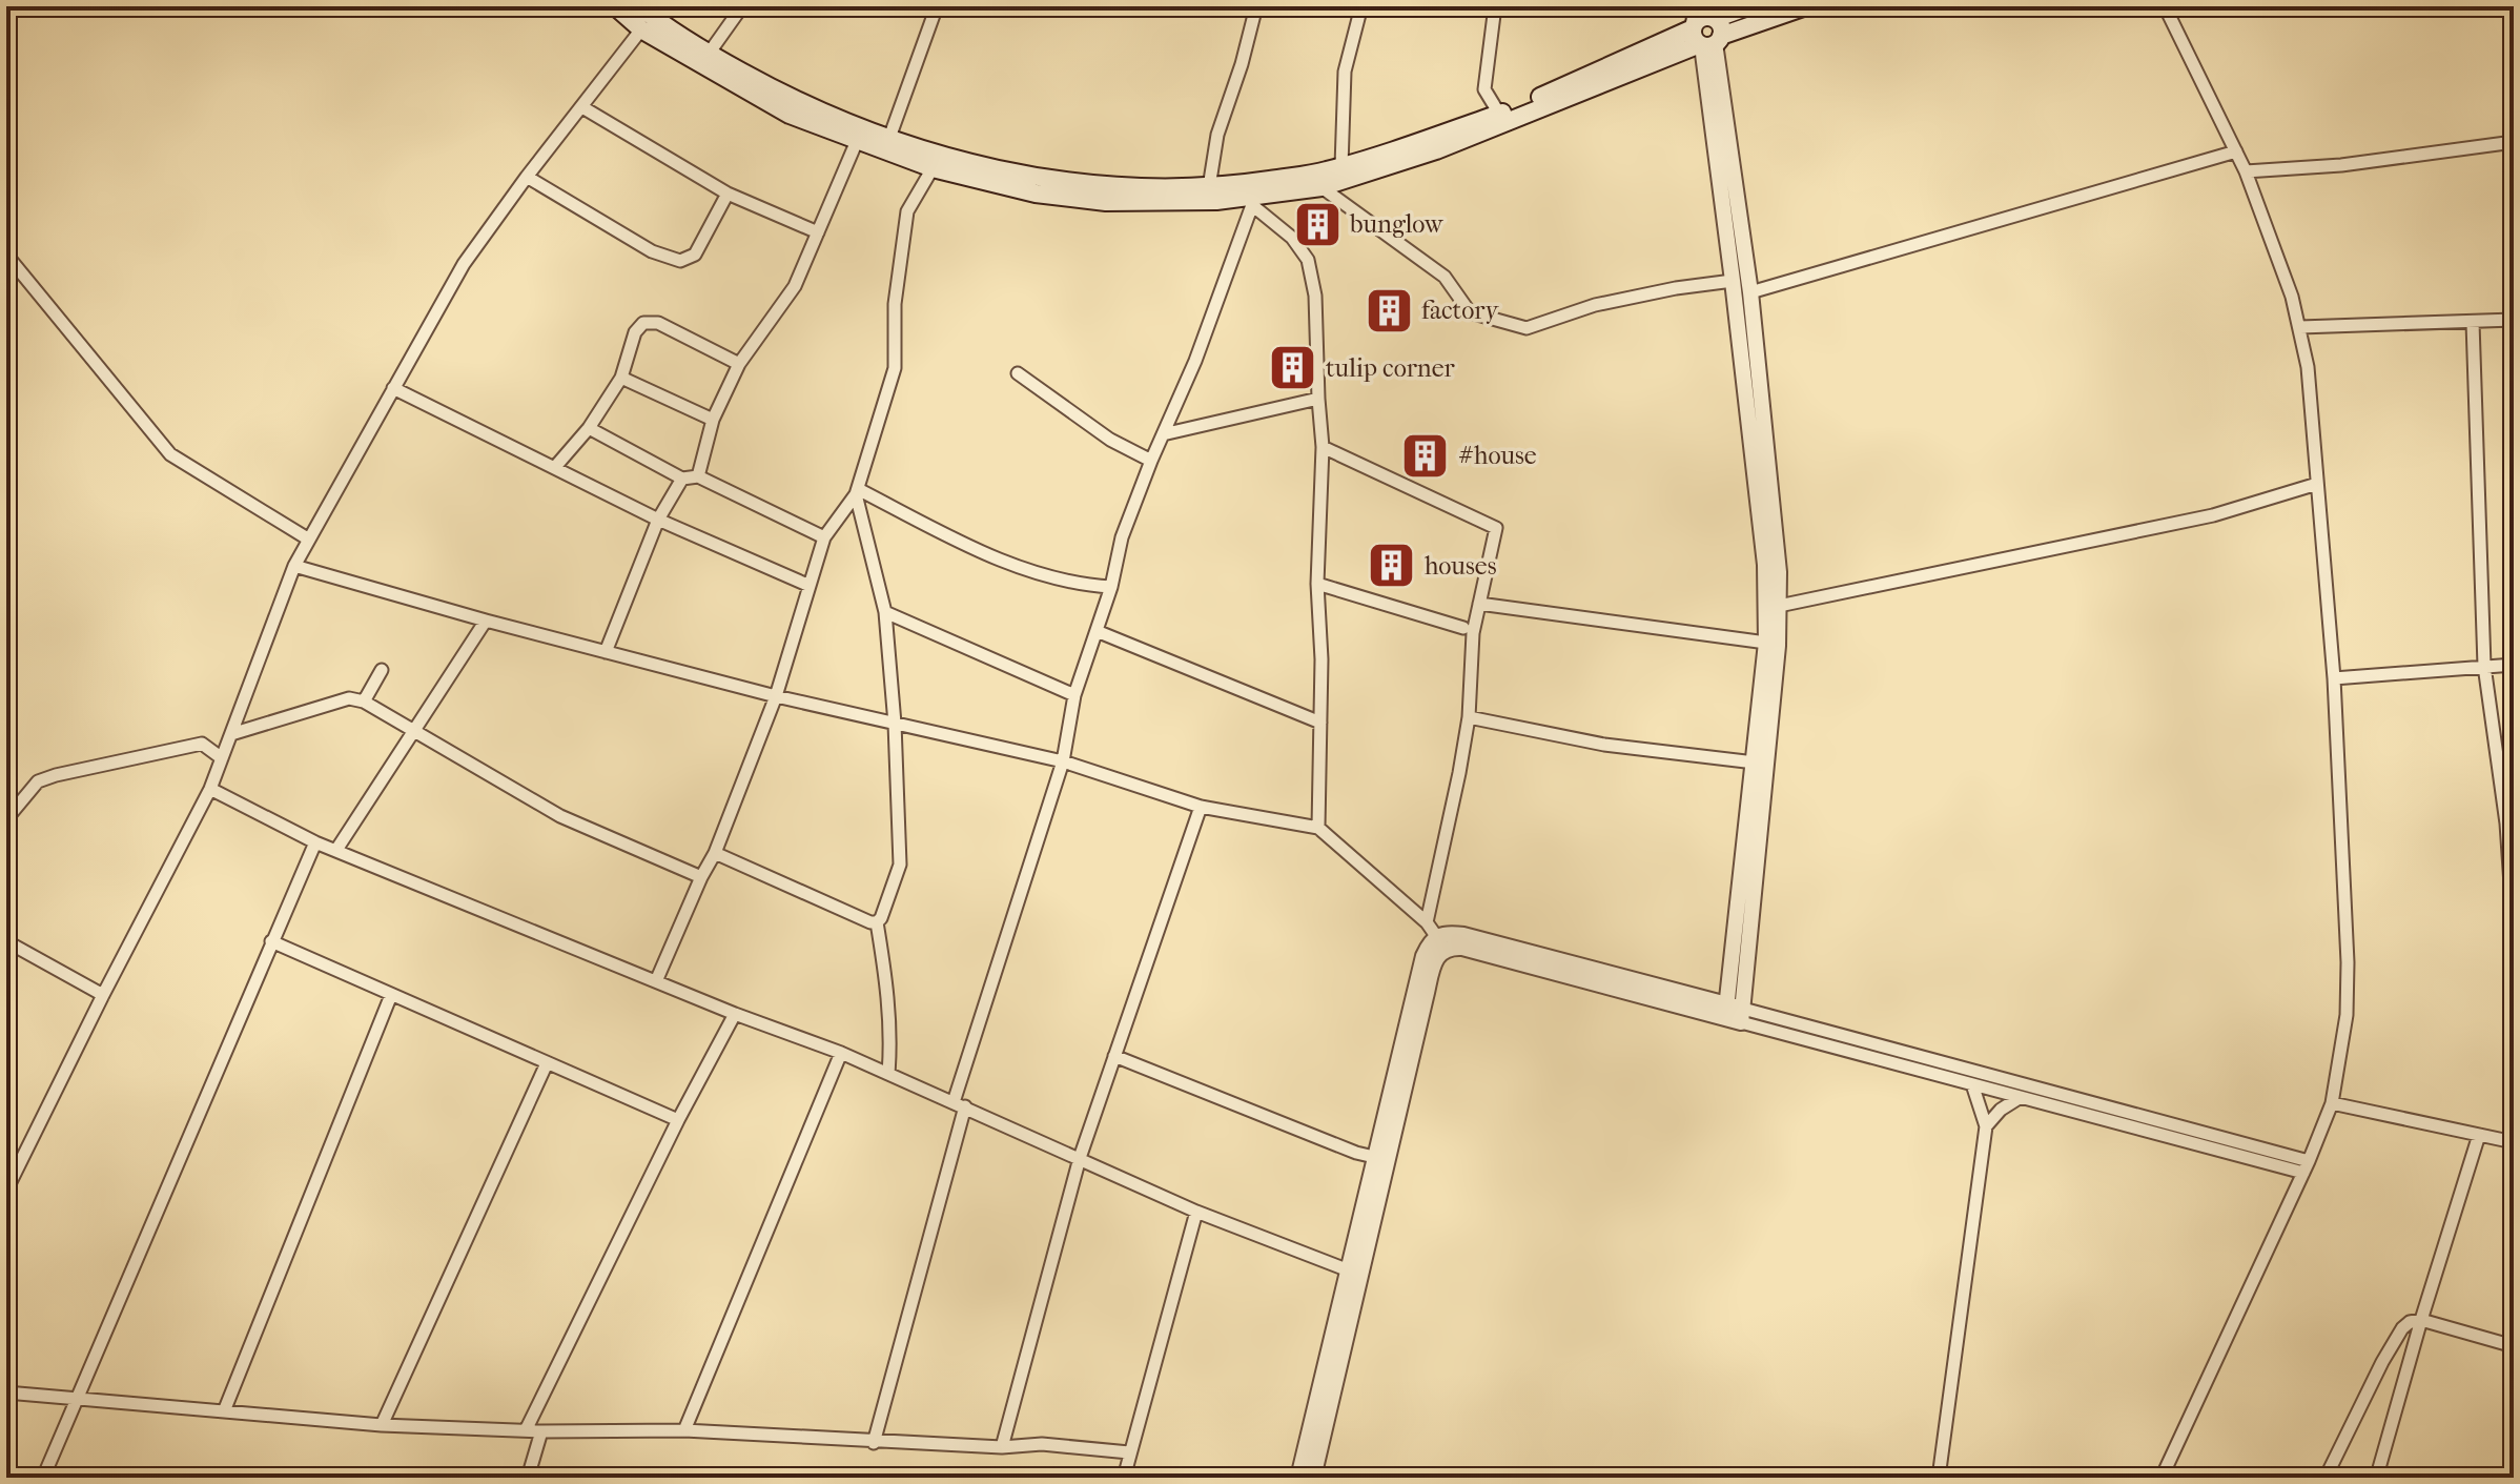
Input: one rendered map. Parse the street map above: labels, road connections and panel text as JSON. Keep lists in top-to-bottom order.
{
  "places": {
    "building": [
      "bunglow",
      "factory",
      "tulip corner",
      "#house",
      "houses"
    ]
  }
}
